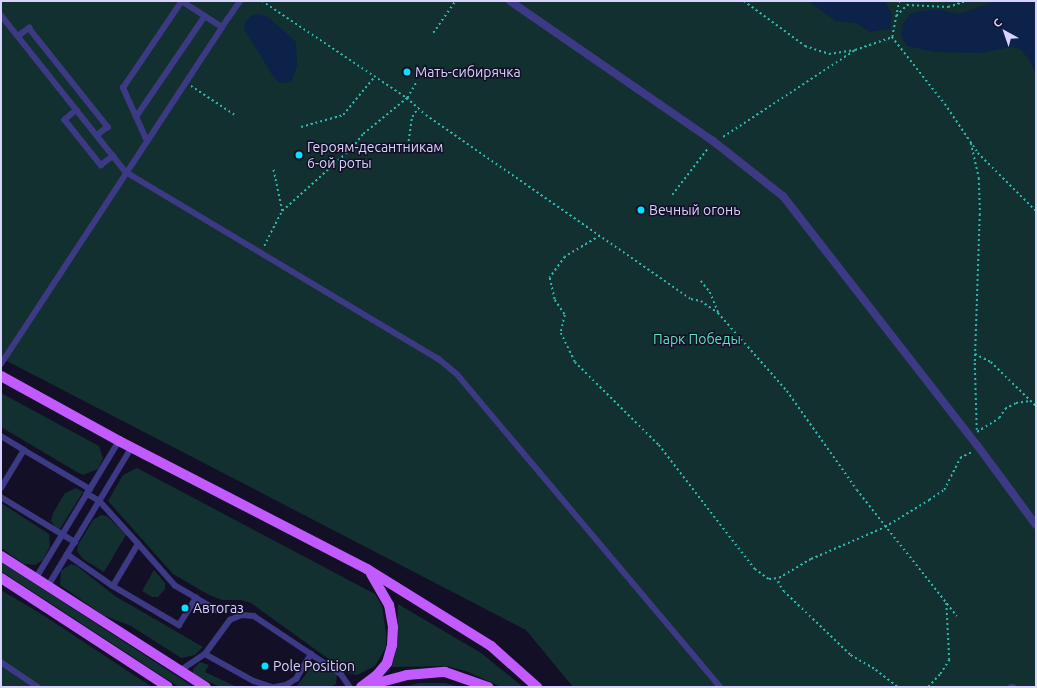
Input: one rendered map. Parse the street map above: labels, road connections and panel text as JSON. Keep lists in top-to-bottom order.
{
  "parks": ["Парк Победы"],
  "places": [
    "Мать-сибирячка",
    "Героям-десантникам 6-ой роты",
    "Вечный огонь",
    "Автогаз",
    "Pole Position"
  ],
  "north": "top left"
}
